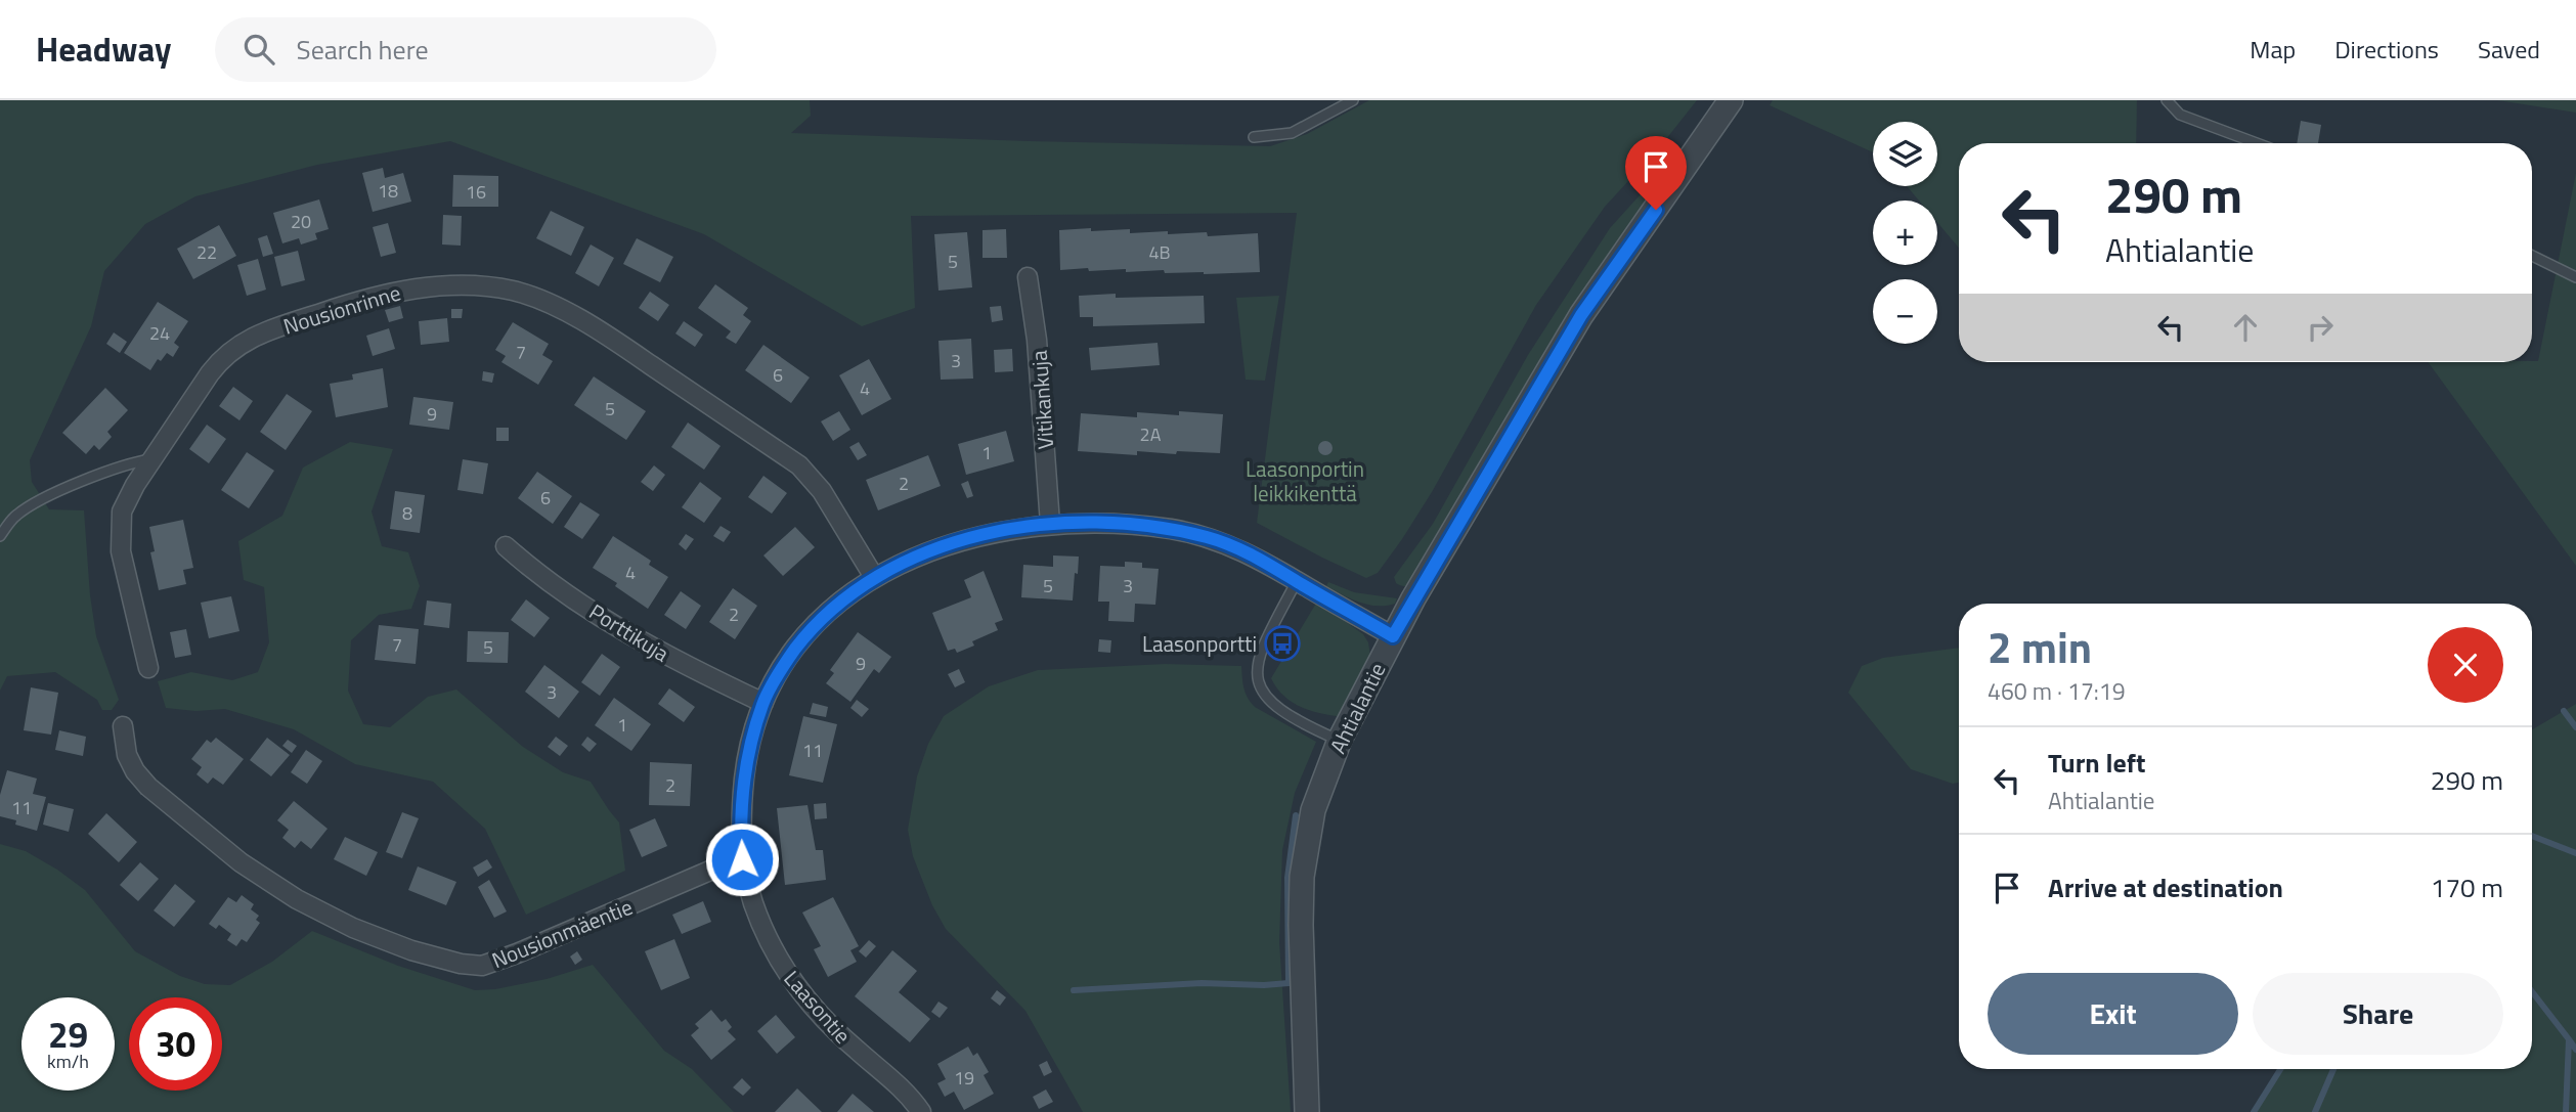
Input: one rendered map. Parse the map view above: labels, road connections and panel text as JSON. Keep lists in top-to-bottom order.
{
  "streets": {
    "street": [
      "Nousionrinne",
      "Vitikankuja",
      "Porttikuja",
      "Ahtialantie",
      "Nousionmäentie",
      "Laasontie"
    ]
  },
  "crossings": [
    ["Nousionrinne", "Laasontie"],
    ["Vitikankuja", "Laasontie"],
    ["Porttikuja", "Laasontie"],
    ["Ahtialantie", "Laasontie"],
    ["Nousionmäentie", "Laasontie"]
  ],
  "parks": ["Laasonportin leikkikenttä"],
  "places": {
    "bus stop": ["Laasonportti"]
  },
  "house_numbers": [
    "18",
    "16",
    "20",
    "22",
    "4B",
    "5",
    "24",
    "7",
    "3",
    "6",
    "4",
    "5",
    "9",
    "2A",
    "1",
    "2",
    "6",
    "8",
    "4",
    "5",
    "3",
    "2",
    "7",
    "5",
    "9",
    "3",
    "1",
    "11",
    "2",
    "11",
    "19"
  ],
  "page": {
    "header": "Headway",
    "search": "Search here",
    "nav": ["Map", "Directions", "Saved"],
    "map_buttons": ["+", "−"],
    "turn": ["290 m", "Ahtialantie"],
    "heading": ["2 min", "460 m · 17:19"],
    "list": [
      {
        "name": "Turn left",
        "note": "Ahtialantie",
        "value": "290 m"
      },
      {
        "name": "Arrive at destination",
        "value": "170 m"
      }
    ],
    "buttons": ["Exit", "Share"],
    "speed": "29 km/h",
    "limit": "30"
  }
}
